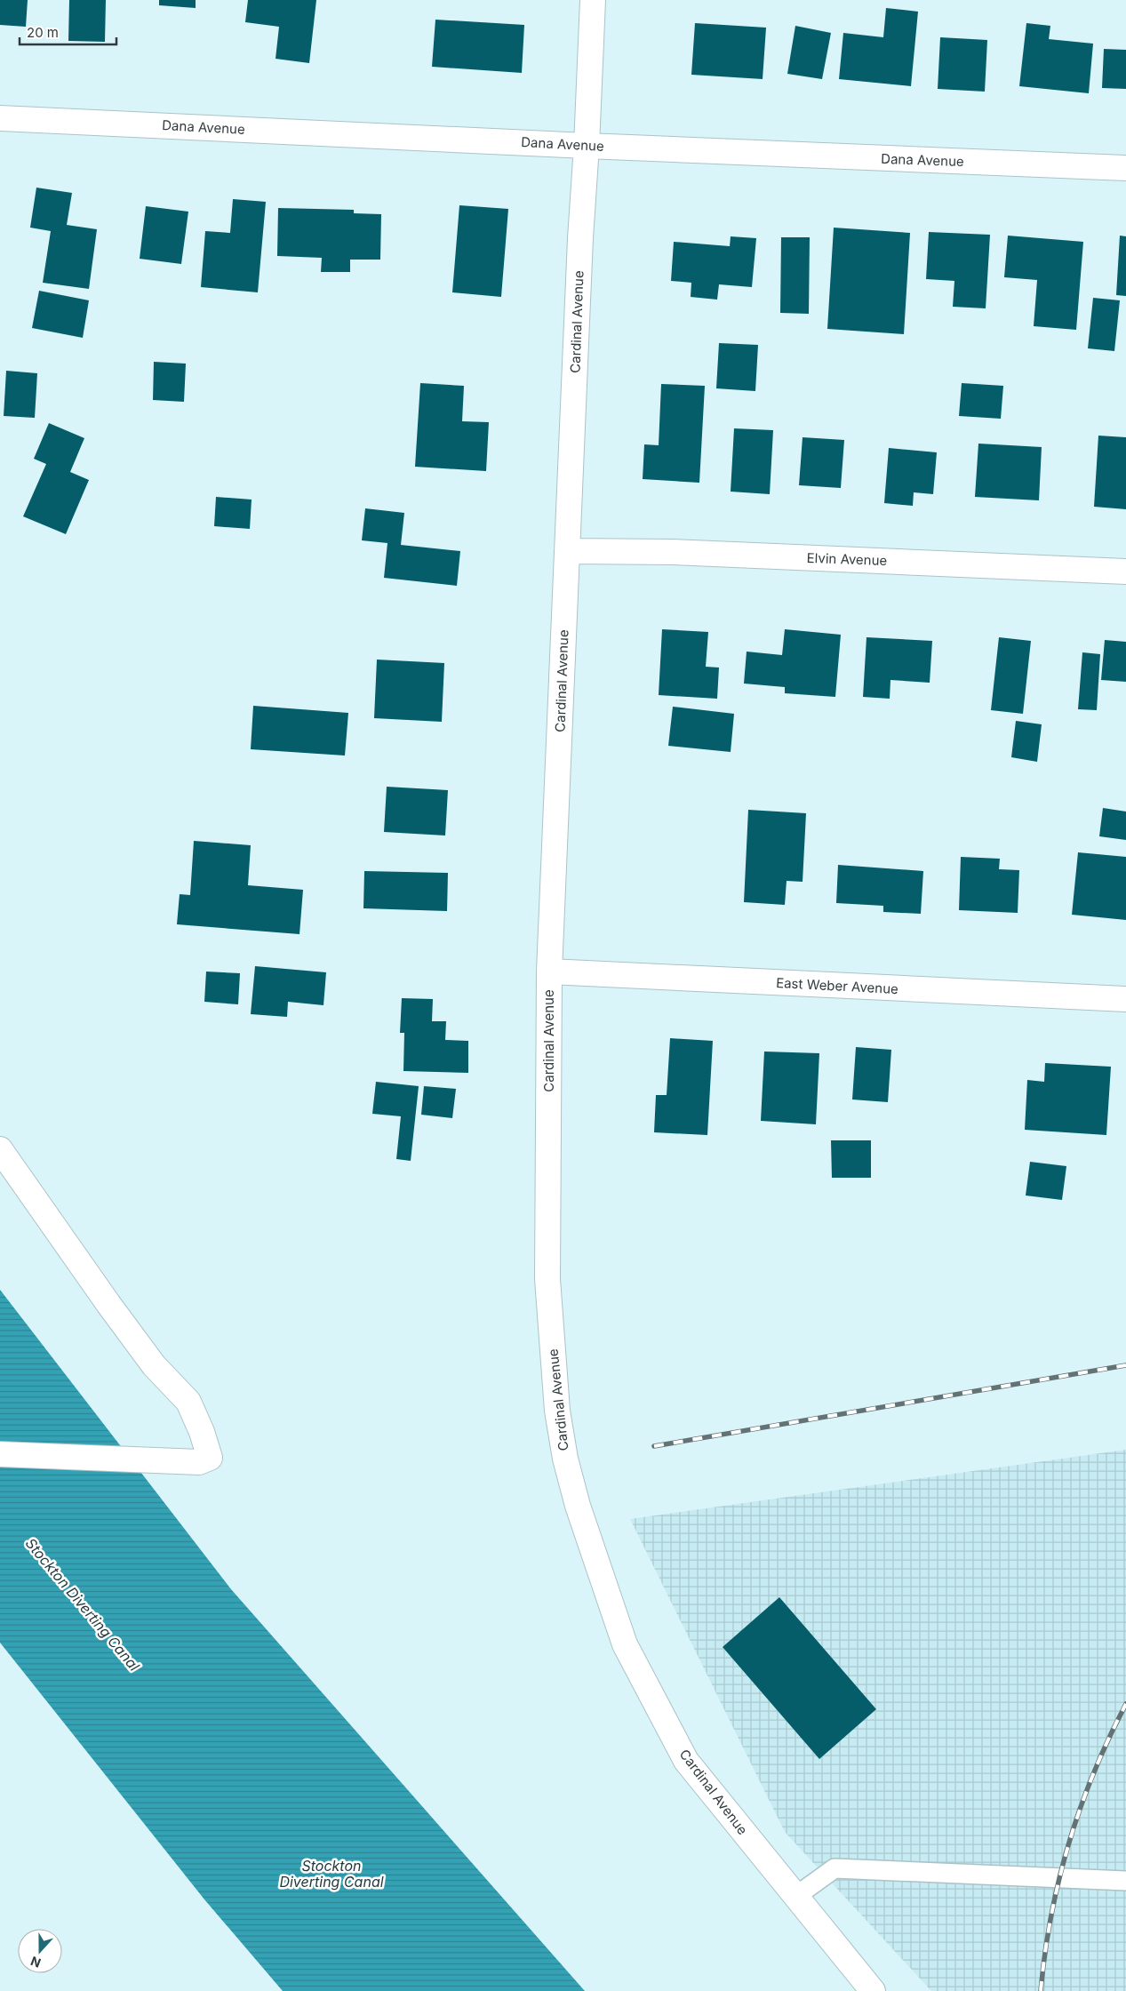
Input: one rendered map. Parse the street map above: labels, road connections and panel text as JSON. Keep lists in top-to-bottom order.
{
  "streets": {
    "street": [
      "Dana Avenue",
      "Cardinal Avenue",
      "Elvin Avenue",
      "East Weber Avenue"
    ]
  },
  "crossings": [
    ["Dana Avenue", "Cardinal Avenue"],
    ["Cardinal Avenue", "Elvin Avenue"],
    ["Cardinal Avenue", "East Weber Avenue"]
  ],
  "water": ["Stockton Diverting Canal"],
  "scale_bar": "20 m",
  "north": "bottom"
}
